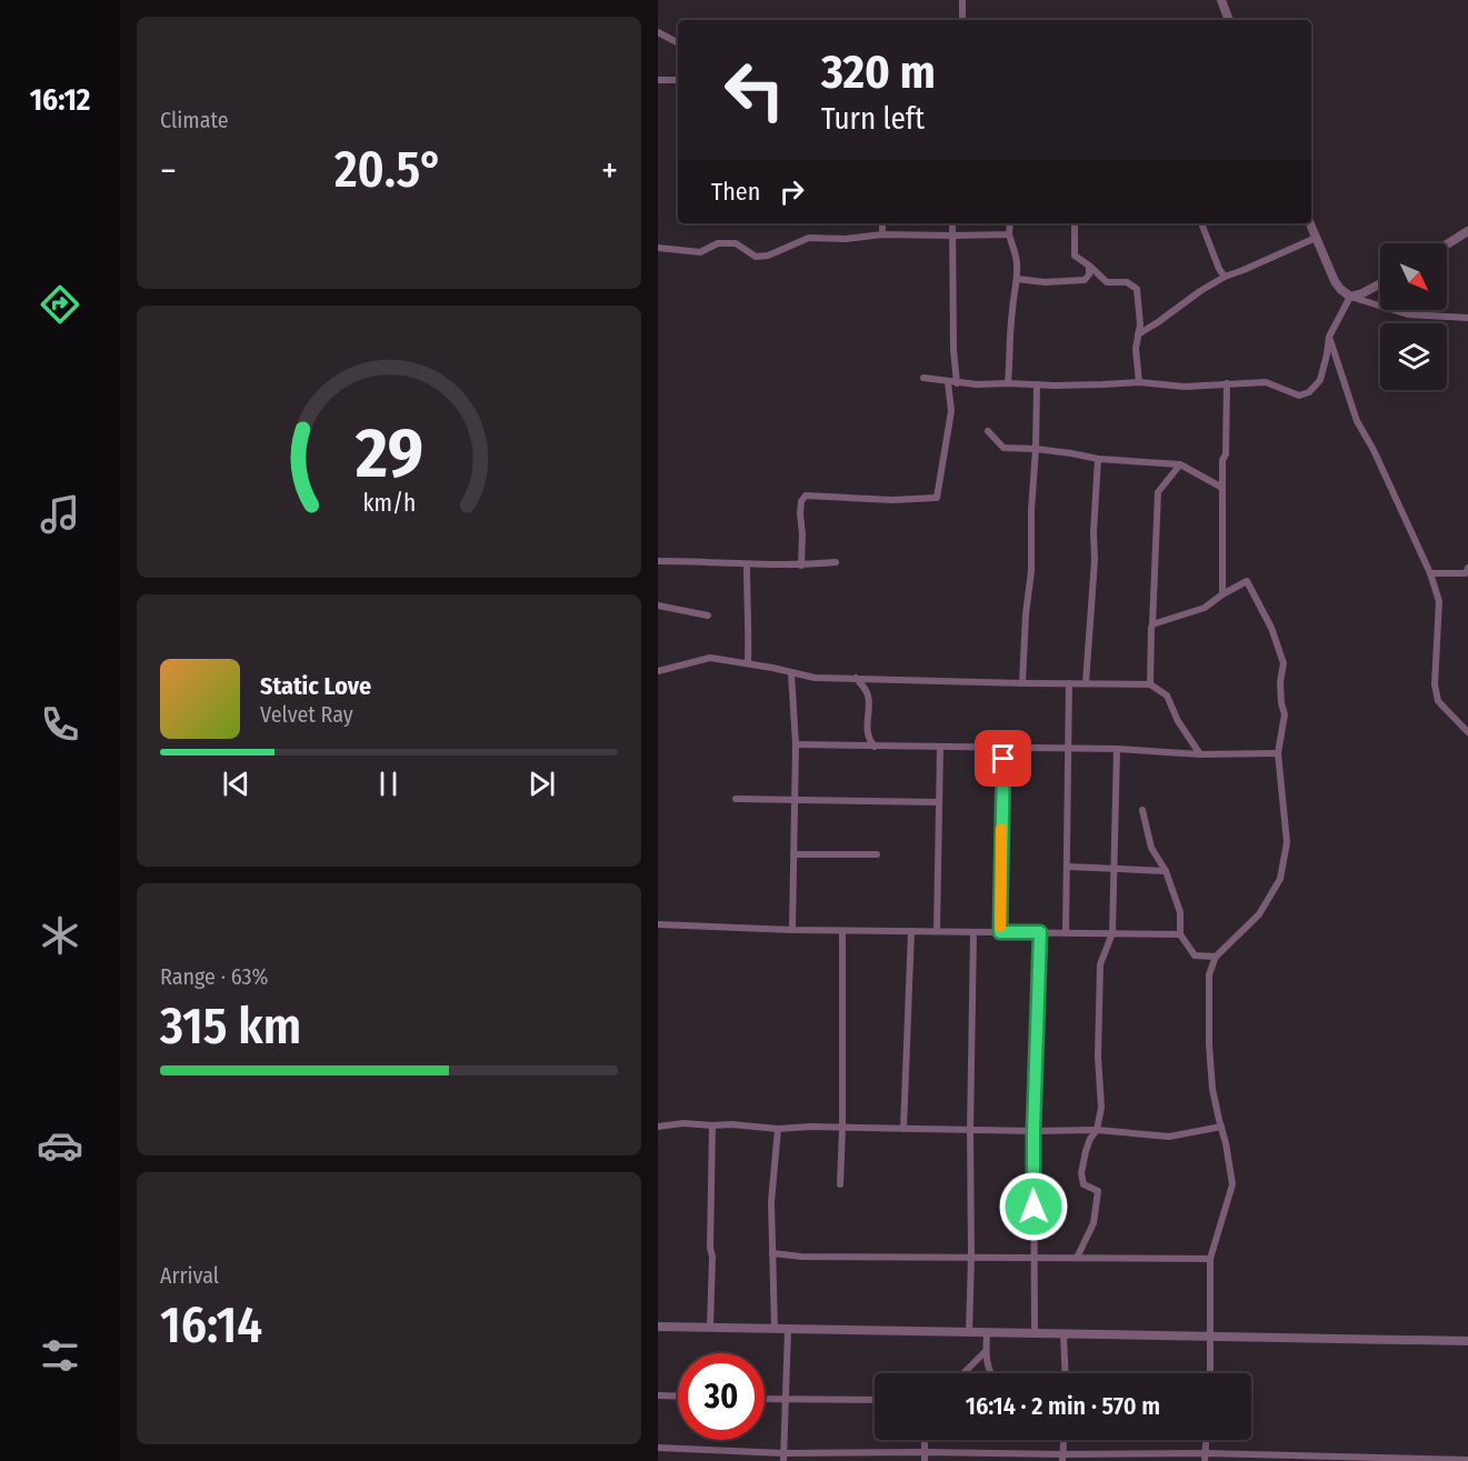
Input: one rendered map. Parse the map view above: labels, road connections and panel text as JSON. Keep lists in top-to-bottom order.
{
  "north": "bottom right",
  "page": {
    "tabs": "16:12",
    "tile": [
      "Climate",
      ["Range · 63%", "315 km"],
      ["Arrival", "16:14"]
    ],
    "turn": ["320 m", "Turn left"],
    "heat": ["−", "20.5°", "+"],
    "then": "Then",
    "song": ["Static Love", "Velvet Ray"],
    "limit": "30",
    "trip": "16:14 · 2 min · 570 m",
    "gauge": ["29", "km/h"]
  }
}
